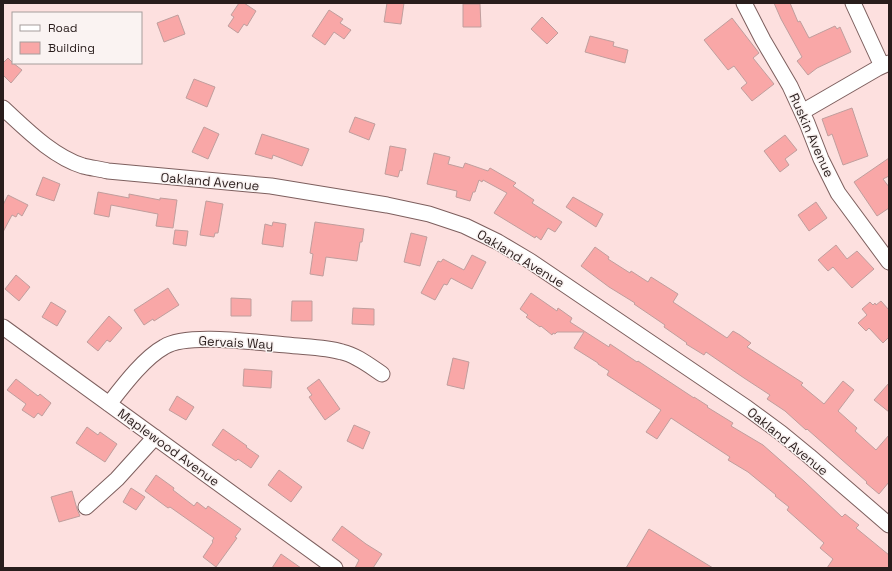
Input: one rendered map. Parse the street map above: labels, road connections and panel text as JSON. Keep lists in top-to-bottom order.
{
  "streets": {
    "street": [
      "Ruskin Avenue",
      "Oakland Avenue",
      "Gervais Way",
      "Maplewood Avenue"
    ]
  },
  "crossings": [
    ["Gervais Way", "Maplewood Avenue"]
  ],
  "legend": ["Road", "Building"]
}
